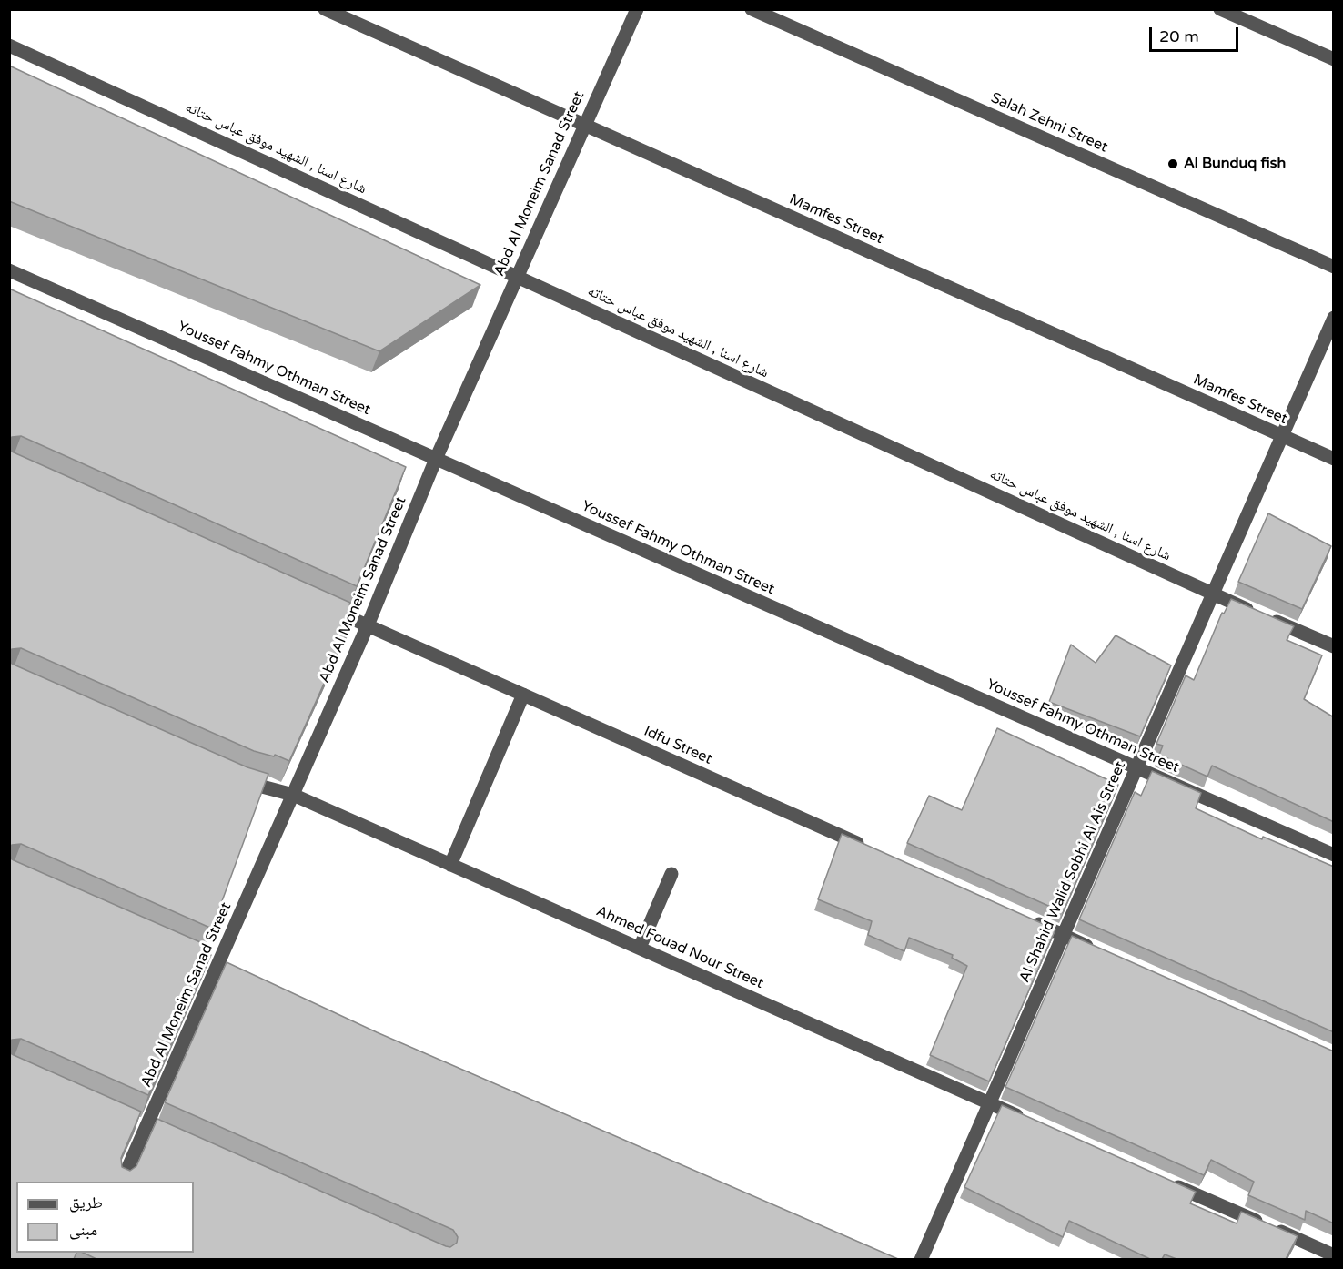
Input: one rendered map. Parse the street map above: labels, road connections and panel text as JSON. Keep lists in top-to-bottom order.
{
  "streets": {
    "street": [
      "Salah Zehni Street",
      "شارع اسنا , الشهيد موفق عباس حتاته",
      "Abd Al Moneim Sanad Street",
      "Mamfes Street",
      "Youssef Fahmy Othman Street",
      "Idfu Street",
      "Al Shahid Walid Sobhi Al Ais Street",
      "Ahmed Fouad Nour Street"
    ]
  },
  "crossings": [
    ["شارع اسنا , الشهيد موفق عباس حتاته", "Abd Al Moneim Sanad Street"],
    ["شارع اسنا , الشهيد موفق عباس حتاته", "Al Shahid Walid Sobhi Al Ais Street"],
    ["Abd Al Moneim Sanad Street", "Mamfes Street"],
    ["Abd Al Moneim Sanad Street", "Youssef Fahmy Othman Street"],
    ["Abd Al Moneim Sanad Street", "Idfu Street"],
    ["Abd Al Moneim Sanad Street", "Ahmed Fouad Nour Street"],
    ["Mamfes Street", "Al Shahid Walid Sobhi Al Ais Street"],
    ["Youssef Fahmy Othman Street", "Al Shahid Walid Sobhi Al Ais Street"],
    ["Al Shahid Walid Sobhi Al Ais Street", "Ahmed Fouad Nour Street"]
  ],
  "places": ["Al Bunduq fish"],
  "legend": ["طريق", "مبنى"],
  "scale_bar": "20 m"
}
